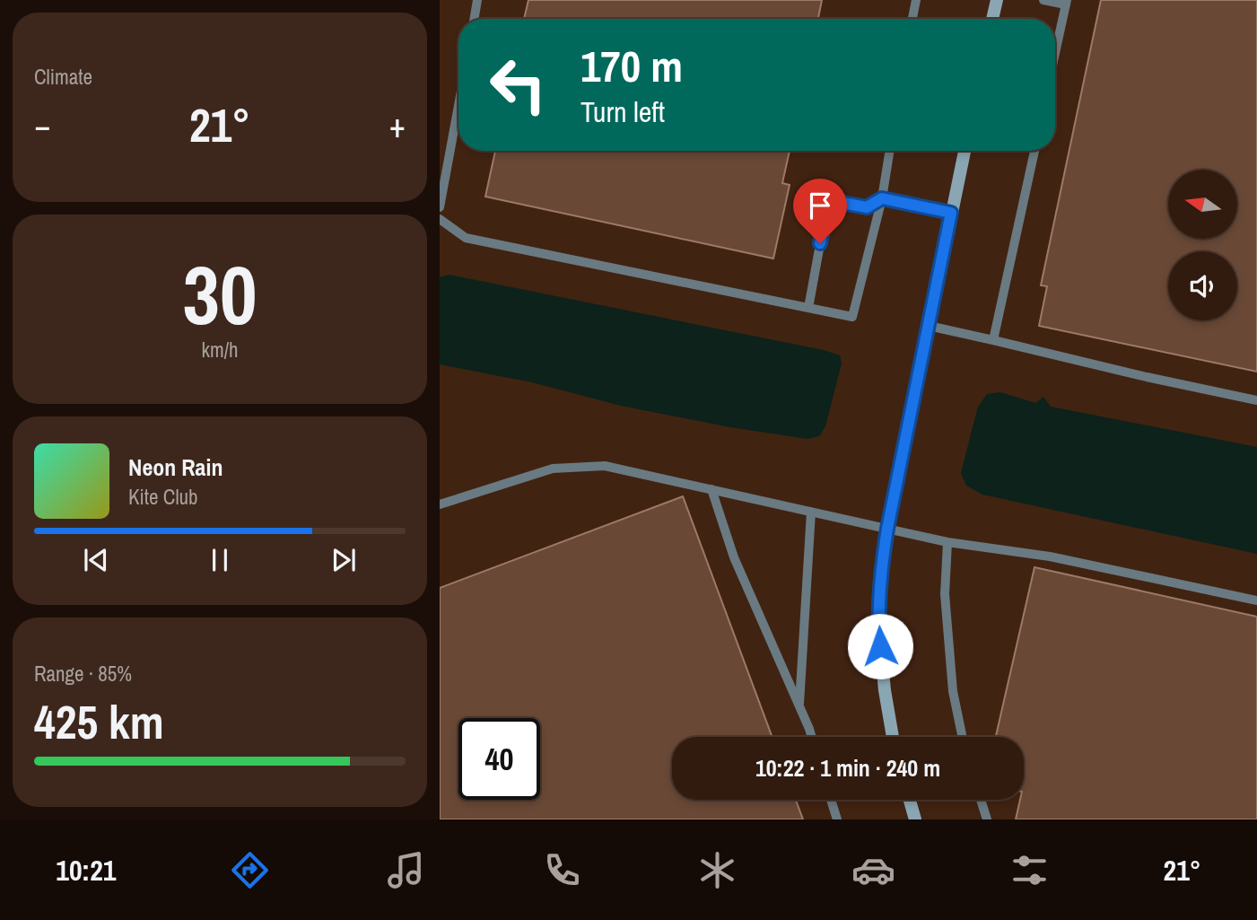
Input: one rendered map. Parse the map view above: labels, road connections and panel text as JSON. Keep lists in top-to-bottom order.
{
  "north": "left",
  "page": {
    "tile": [
      "Climate",
      ["30", "km/h"],
      ["Range · 85%", "425 km"]
    ],
    "turn": ["170 m", "Turn left"],
    "heat": ["−", "21°", "+"],
    "song": ["Neon Rain", "Kite Club"],
    "limit": "40",
    "trip": "10:22 · 1 min · 240 m",
    "tabs": ["10:21", "21°"]
  }
}
